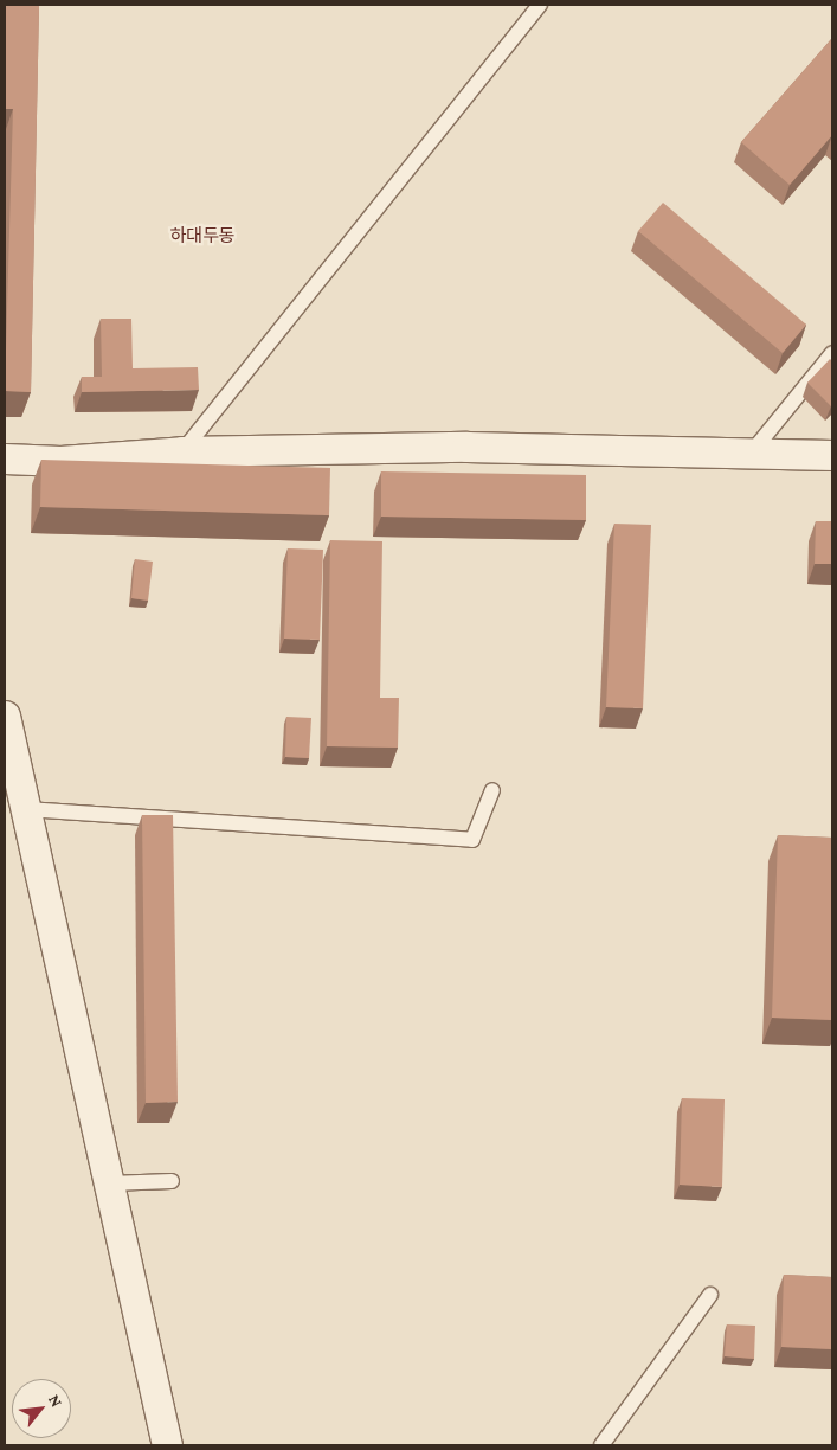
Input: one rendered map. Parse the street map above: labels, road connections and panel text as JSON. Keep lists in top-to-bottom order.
{
  "districts": ["하대두동"],
  "north": "top right"
}
